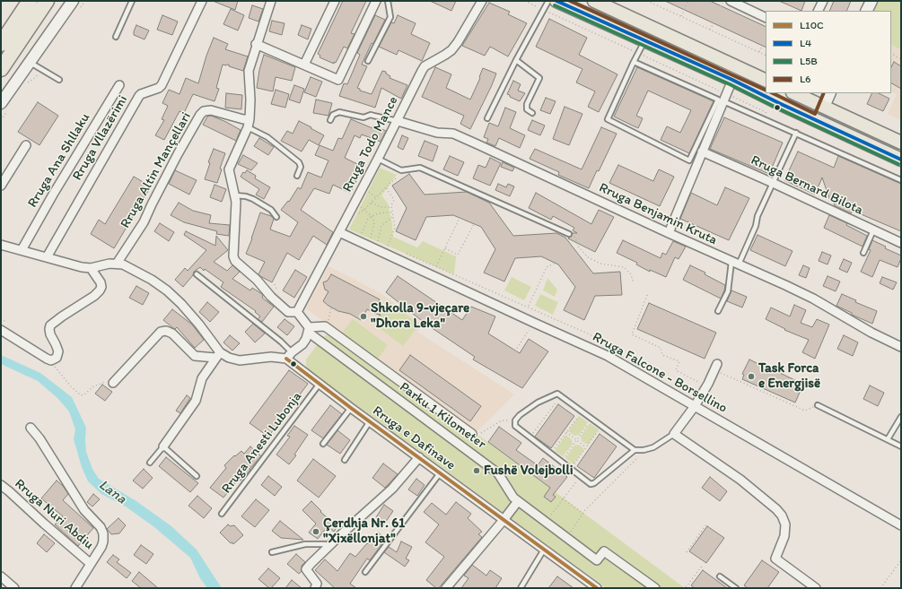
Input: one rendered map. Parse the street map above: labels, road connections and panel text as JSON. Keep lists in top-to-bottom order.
{
  "streets": {
    "street": [
      "Rruga Vllazërimi",
      "Rruga Todo Mance",
      "Rruga Ana Shllaku",
      "Rruga Altin Mançellari",
      "Rruga Bernard Bilota",
      "Rruga Benjamin Kruta",
      "Rruga Falcone - Borsellino",
      "Parku 1 Kilometer",
      "Rruga e Dafinave",
      "Rruga Nuri Abdiu"
    ],
    "lane": ["Rruga Anesti Lubonja"]
  },
  "crossings": [
    ["Rruga Todo Mance", "Rruga Benjamin Kruta"],
    ["Rruga Todo Mance", "Rruga Falcone - Borsellino"],
    ["Rruga Todo Mance", "Parku 1 Kilometer"],
    ["Rruga e Dafinave", "Rruga Anesti Lubonja"]
  ],
  "water": ["Lana"],
  "places": [
    "Shkolla 9-vjeçare \"Dhora Leka\"",
    "Task Forca e Energjisë",
    "Fushë Volejbolli",
    "Çerdhja Nr. 61 \"Xixëllonjat\""
  ],
  "lines": [
    "transit line L4",
    "transit line L6",
    "transit line L5B",
    "transit line L10C"
  ],
  "legend": [
    "L10C",
    "L4",
    "L5B",
    "L6"
  ]
}
